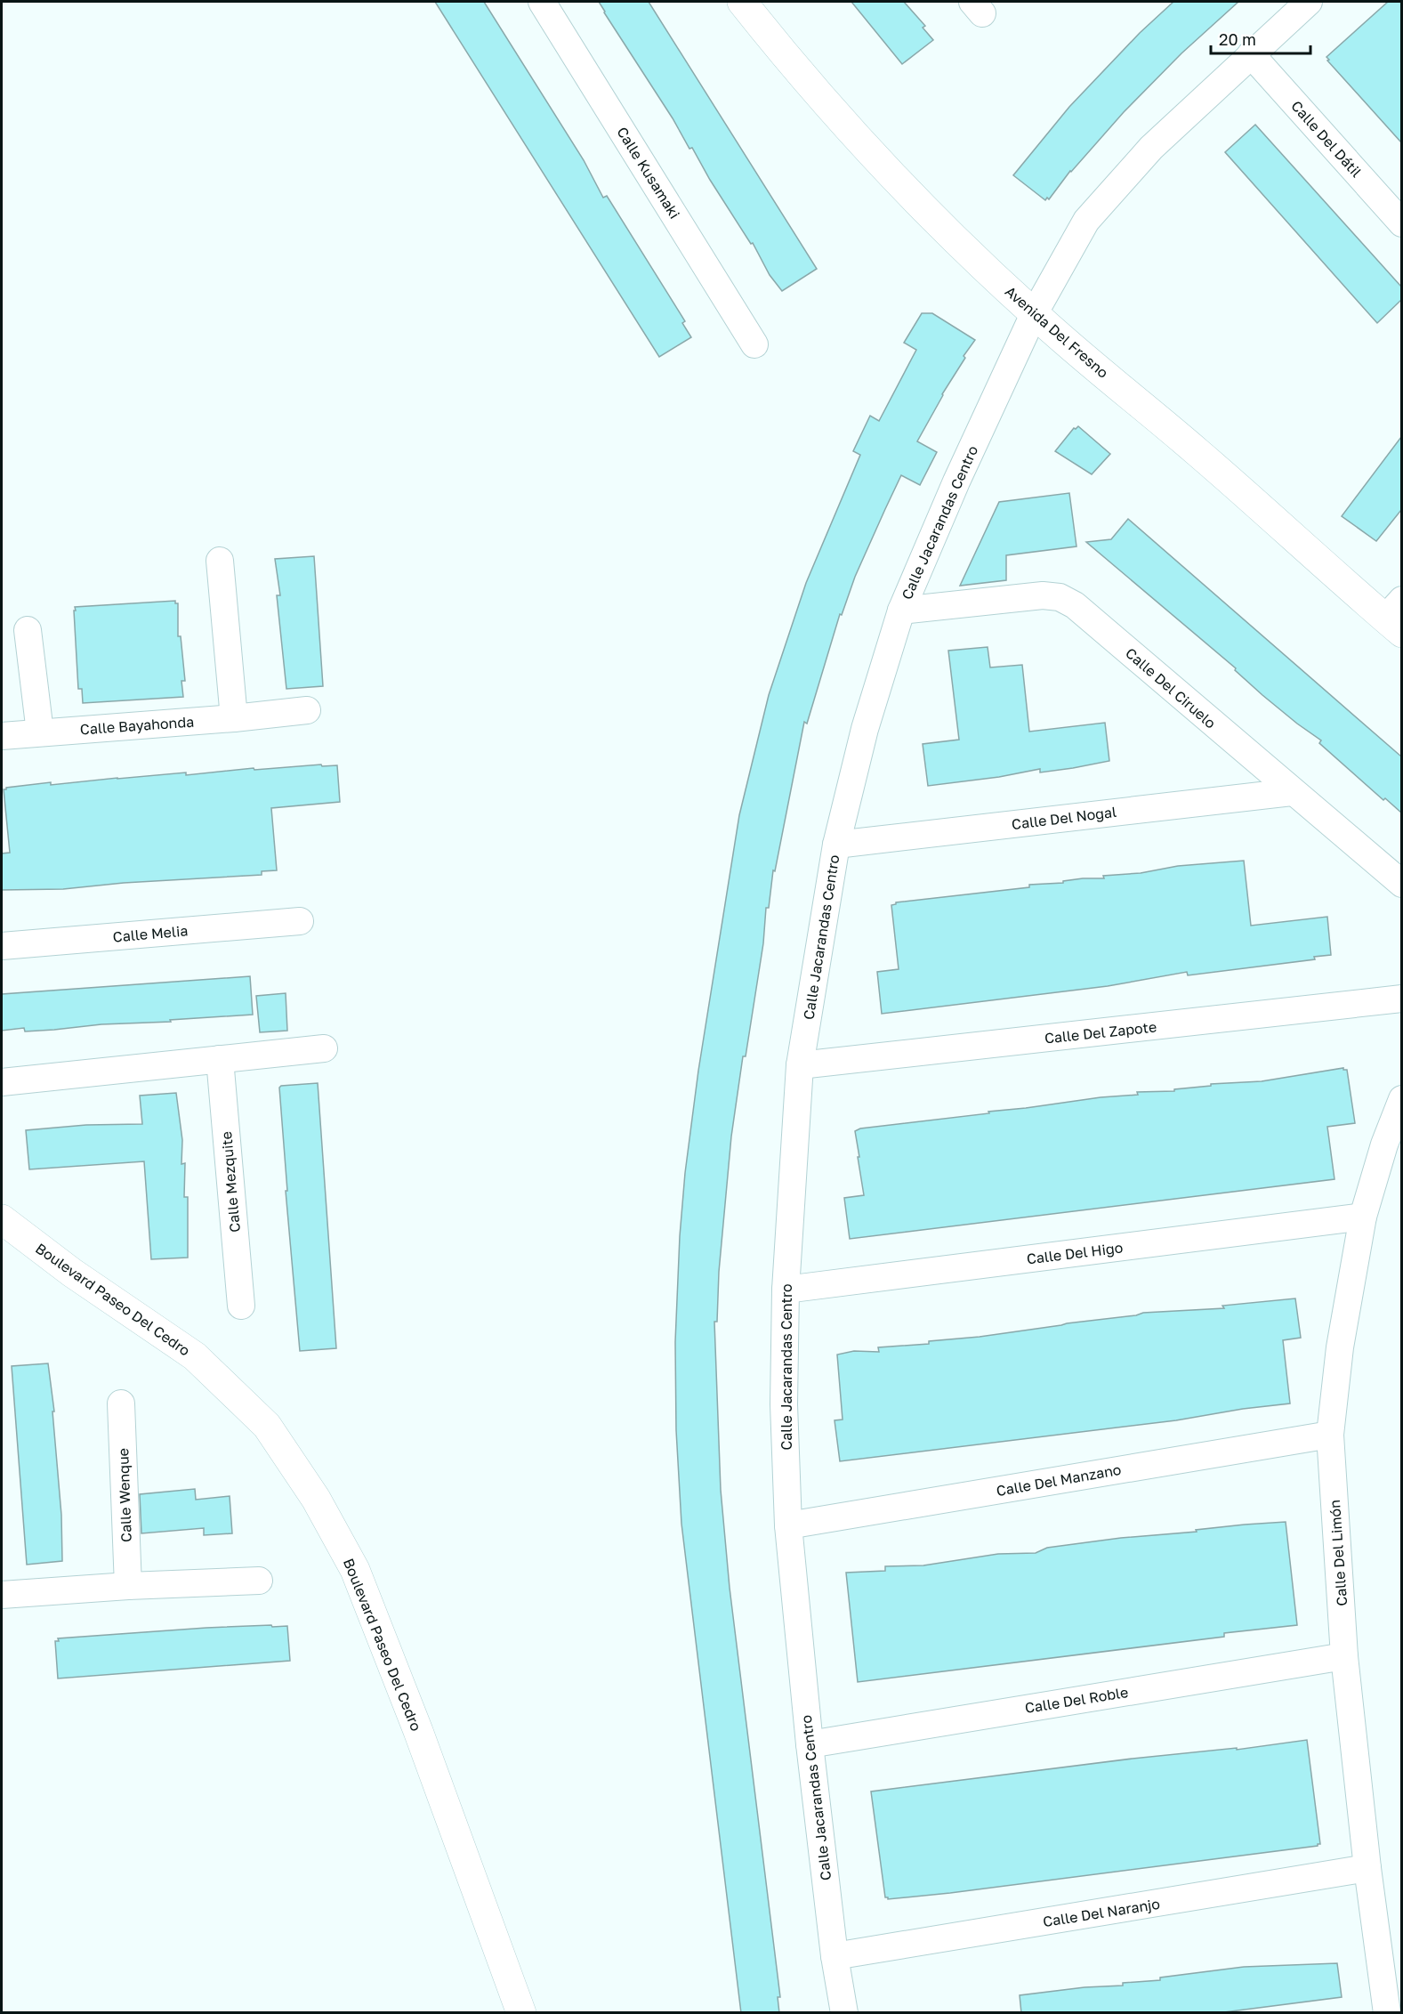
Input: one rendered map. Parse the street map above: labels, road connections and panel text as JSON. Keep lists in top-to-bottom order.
{
  "streets": {
    "street": [
      "Calle Del Dátil",
      "Calle Kusamaki",
      "Avenida Del Fresno",
      "Calle Jacarandas Centro",
      "Calle Del Ciruelo",
      "Calle Bayahonda",
      "Calle Del Nogal",
      "Calle Melia",
      "Calle Del Zapote",
      "Calle Mezquite",
      "Calle Del Higo",
      "Boulevard Paseo Del Cedro",
      "Calle Del Manzano",
      "Calle Wenque",
      "Calle Del Limón",
      "Calle Del Roble",
      "Calle Del Naranjo"
    ]
  },
  "crossings": [
    ["Calle Del Dátil", "Calle Jacarandas Centro"],
    ["Avenida Del Fresno", "Calle Jacarandas Centro"],
    ["Calle Jacarandas Centro", "Calle Del Ciruelo"],
    ["Calle Jacarandas Centro", "Calle Del Nogal"],
    ["Calle Jacarandas Centro", "Calle Del Zapote"],
    ["Calle Jacarandas Centro", "Calle Del Higo"],
    ["Calle Jacarandas Centro", "Calle Del Manzano"],
    ["Calle Jacarandas Centro", "Calle Del Roble"],
    ["Calle Jacarandas Centro", "Calle Del Naranjo"],
    ["Calle Del Ciruelo", "Calle Del Nogal"],
    ["Calle Del Higo", "Calle Del Limón"],
    ["Calle Del Manzano", "Calle Del Limón"],
    ["Calle Del Limón", "Calle Del Roble"],
    ["Calle Del Limón", "Calle Del Naranjo"]
  ],
  "scale_bar": "20 m"
}
